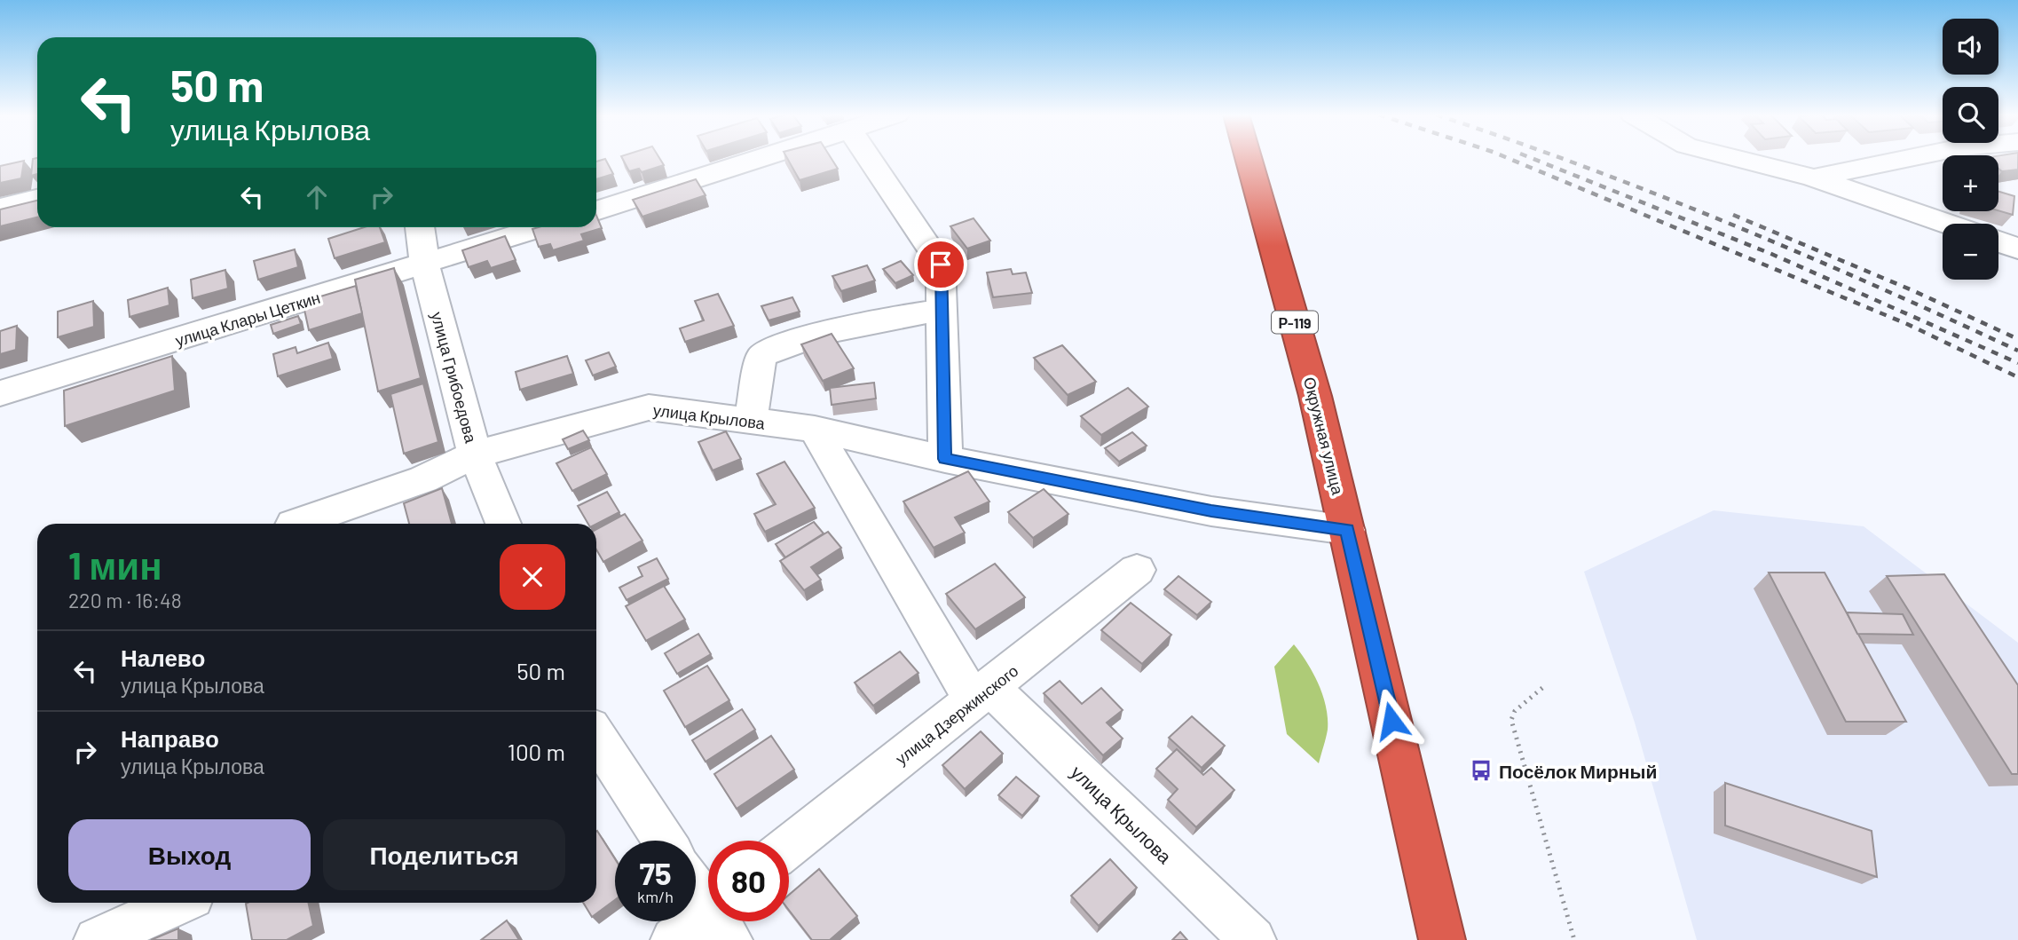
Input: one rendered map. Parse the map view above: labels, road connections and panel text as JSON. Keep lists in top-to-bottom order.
{
  "streets": {
    "highway": ["Р-119", "Окружная улица"],
    "street": [
      "улица Клары Цеткин",
      "улица Грибоедова",
      "улица Крылова",
      "улица Дзержинского"
    ]
  },
  "crossings": [
    ["улица Клары Цеткин", "улица Грибоедова"],
    ["улица Грибоедова", "улица Крылова"],
    ["улица Крылова", "Окружная улица"],
    ["улица Крылова", "улица Дзержинского"]
  ],
  "places": {
    "bus stop": ["Посёлок Мирный"]
  },
  "page": {
    "map_buttons": ["+", "−"],
    "turn": ["50 m", "улица Крылова"],
    "heading": ["1 мин", "220 m · 16:48"],
    "list": [
      {
        "name": "Налево",
        "note": "улица Крылова",
        "value": "50 m"
      },
      {
        "name": "Направо",
        "note": "улица Крылова",
        "value": "100 m"
      }
    ],
    "buttons": ["Выход", "Поделиться"],
    "speed": "75 km/h",
    "limit": "80"
  }
}
